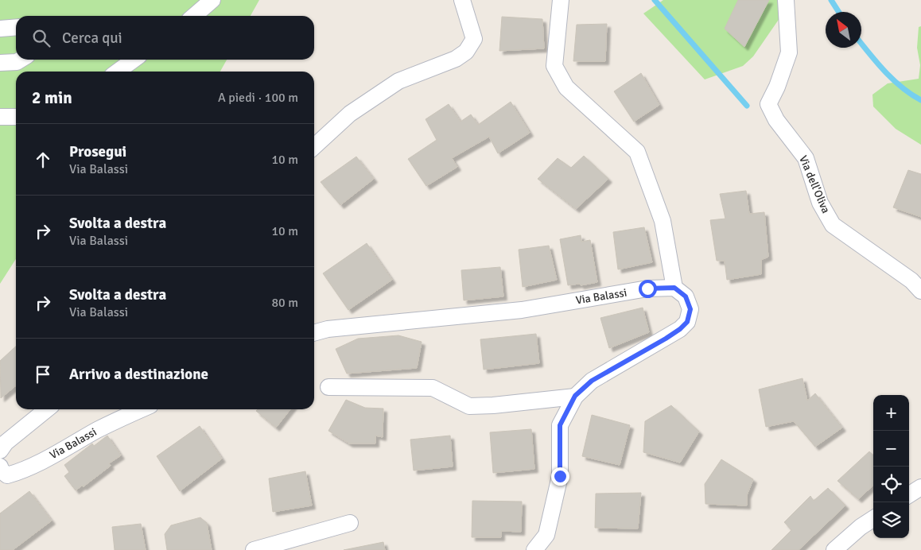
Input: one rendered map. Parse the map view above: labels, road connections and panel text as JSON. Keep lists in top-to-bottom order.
{
  "streets": {
    "street": ["Via dell'Oliva", "Via Balassi"]
  },
  "north": "top left",
  "page": {
    "search": "Cerca qui",
    "heading": ["2 min", "A piedi · 100 m"],
    "list": [
      ["Prosegui", "Via Balassi", "10 m"],
      ["Svolta a destra", "Via Balassi", "10 m"],
      ["Svolta a destra", "Via Balassi", "80 m"],
      "Arrivo a destinazione"
    ],
    "map_buttons": ["+", "−"]
  }
}
